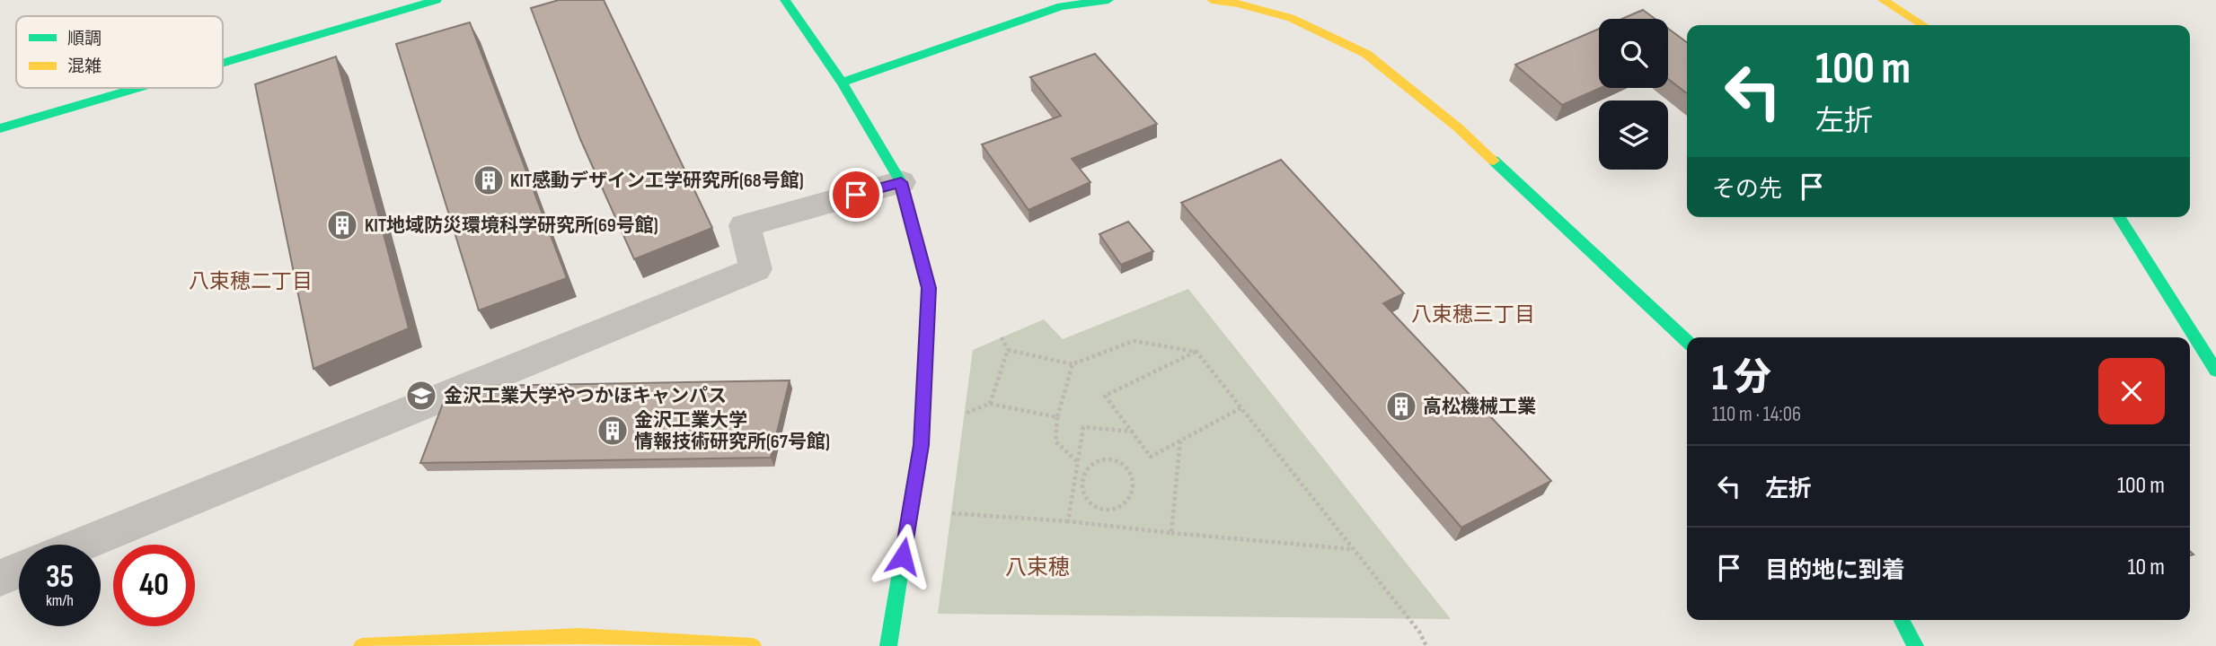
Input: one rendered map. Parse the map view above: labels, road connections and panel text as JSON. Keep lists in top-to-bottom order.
{
  "districts": ["八束穂二丁目", "八束穂三丁目", "八束穂"],
  "places": {
    "building": [
      "KIT感動デザイン工学研究所(68号館)",
      "KIT地域防災環境科学研究所(69号館)",
      "高松機械工業",
      "金沢工業大学 情報技術研究所(67号館)"
    ],
    "school or university": ["金沢工業大学やつかほキャンパス"]
  },
  "legend": ["順調", "混雑"],
  "page": {
    "turn": ["100 m", "左折"],
    "then": "その先",
    "heading": ["1 分", "110 m · 14:06"],
    "list": [
      {
        "name": "左折",
        "value": "100 m"
      },
      {
        "name": "目的地に到着",
        "value": "10 m"
      }
    ],
    "speed": "35 km/h",
    "limit": "40"
  }
}
